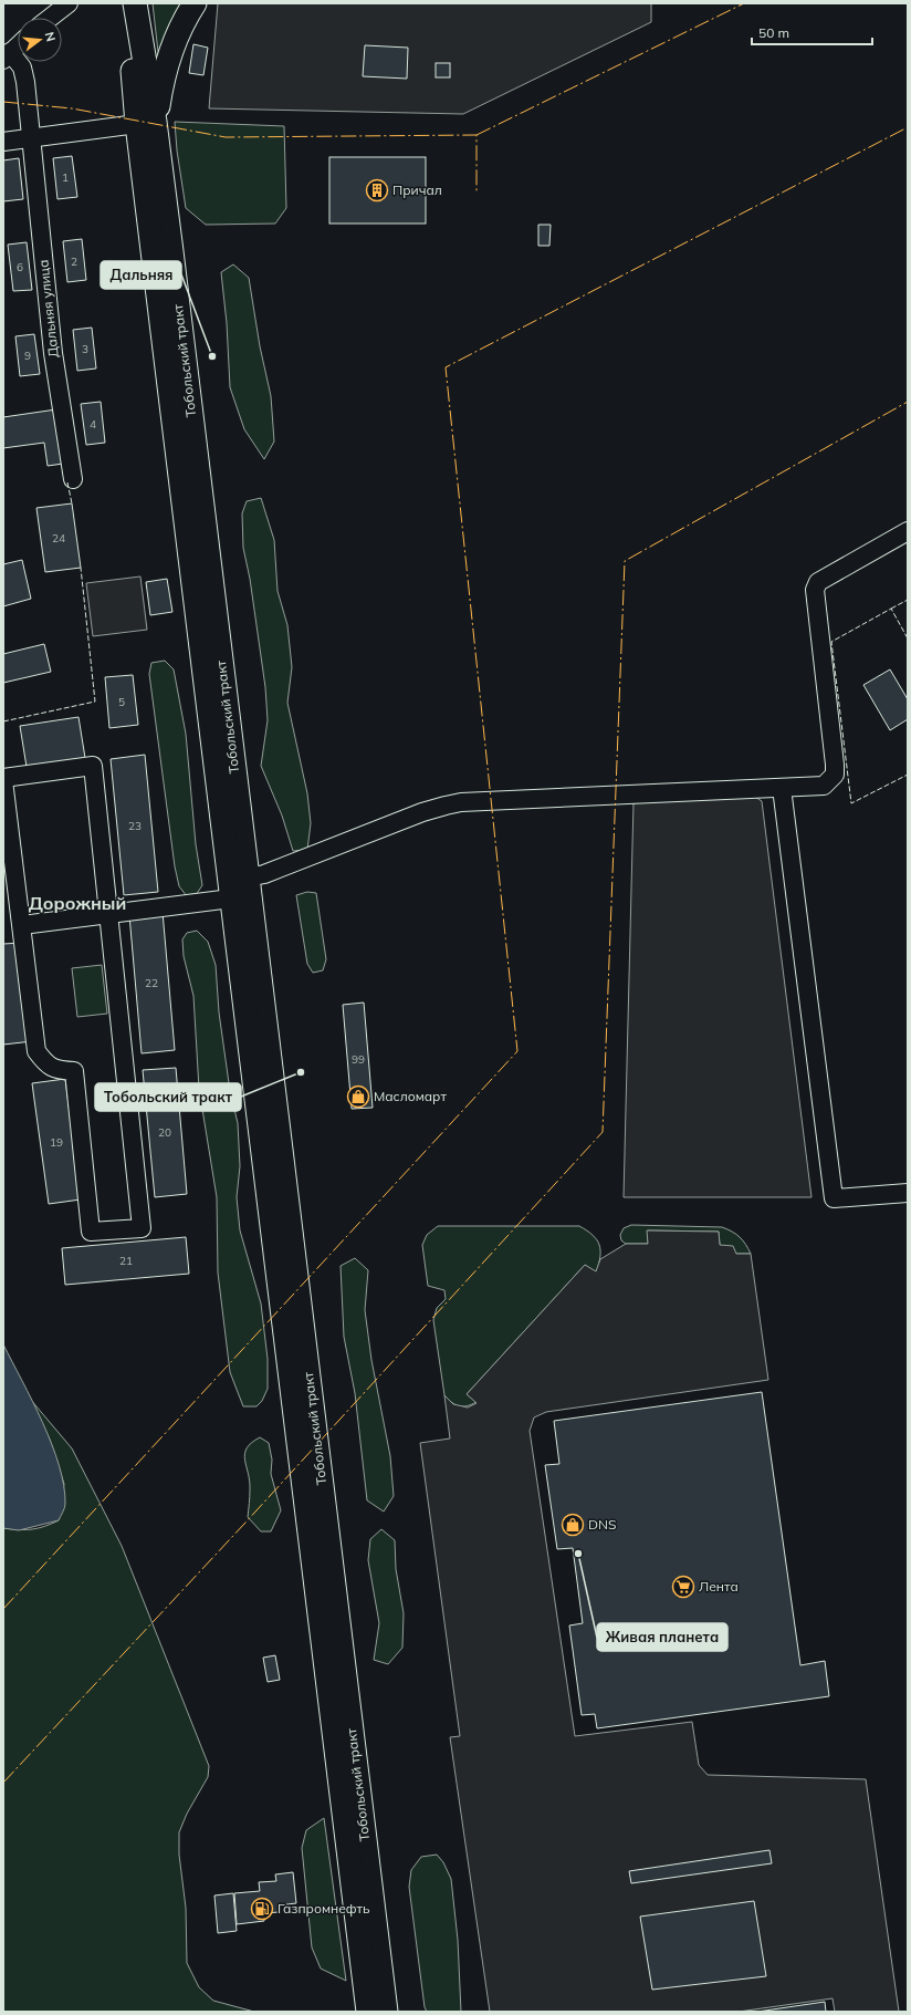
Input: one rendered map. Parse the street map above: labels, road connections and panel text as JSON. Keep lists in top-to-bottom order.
{
  "streets": {
    "main road": ["Тобольский тракт"],
    "street": ["Дальняя улица"]
  },
  "districts": ["Дорожный"],
  "places": {
    "building": ["Причал"],
    "other": ["Дальняя", "Тобольский тракт", "Живая планета"],
    "shop": ["Масломарт", "DNS"],
    "supermarket": ["Лента"],
    "fuel station": ["Газпромнефть"]
  },
  "house_numbers": [
    "1",
    "2",
    "6",
    "3",
    "9",
    "4",
    "24",
    "5",
    "23",
    "22",
    "99",
    "20",
    "19",
    "21"
  ],
  "scale_bar": "50 m",
  "north": "right"
}
